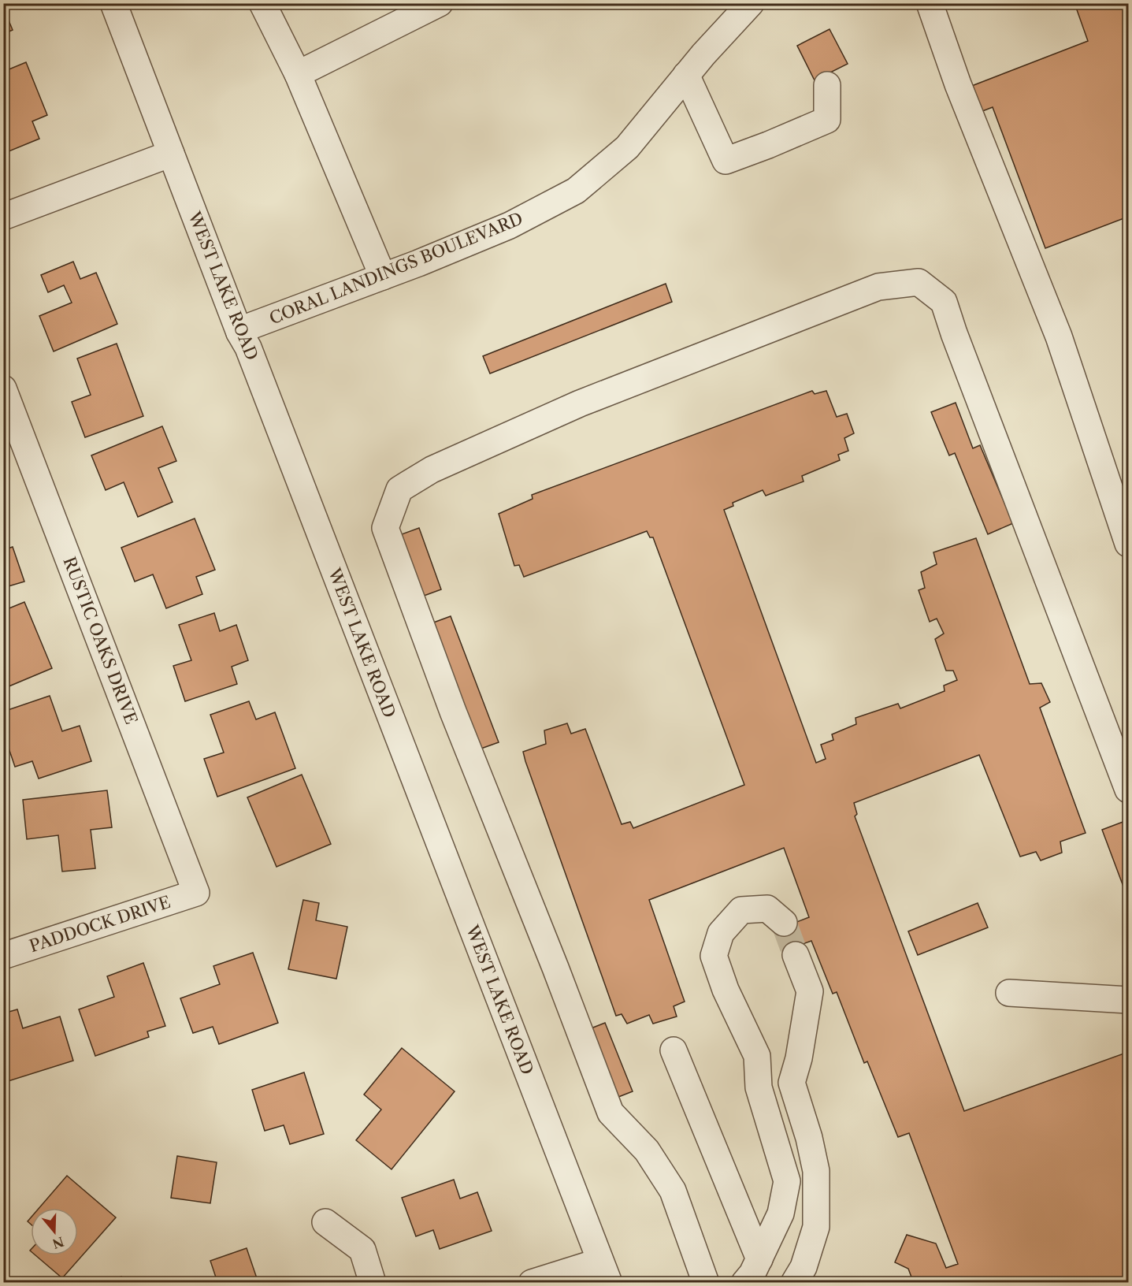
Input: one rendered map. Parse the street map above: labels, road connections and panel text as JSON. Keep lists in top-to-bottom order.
{
  "streets": {
    "street": [
      "CORAL LANDINGS BOULEVARD",
      "WEST LAKE ROAD",
      "RUSTIC OAKS DRIVE",
      "PADDOCK DRIVE"
    ]
  },
  "crossings": [
    ["CORAL LANDINGS BOULEVARD", "WEST LAKE ROAD"],
    ["RUSTIC OAKS DRIVE", "PADDOCK DRIVE"]
  ],
  "north": "bottom"
}
